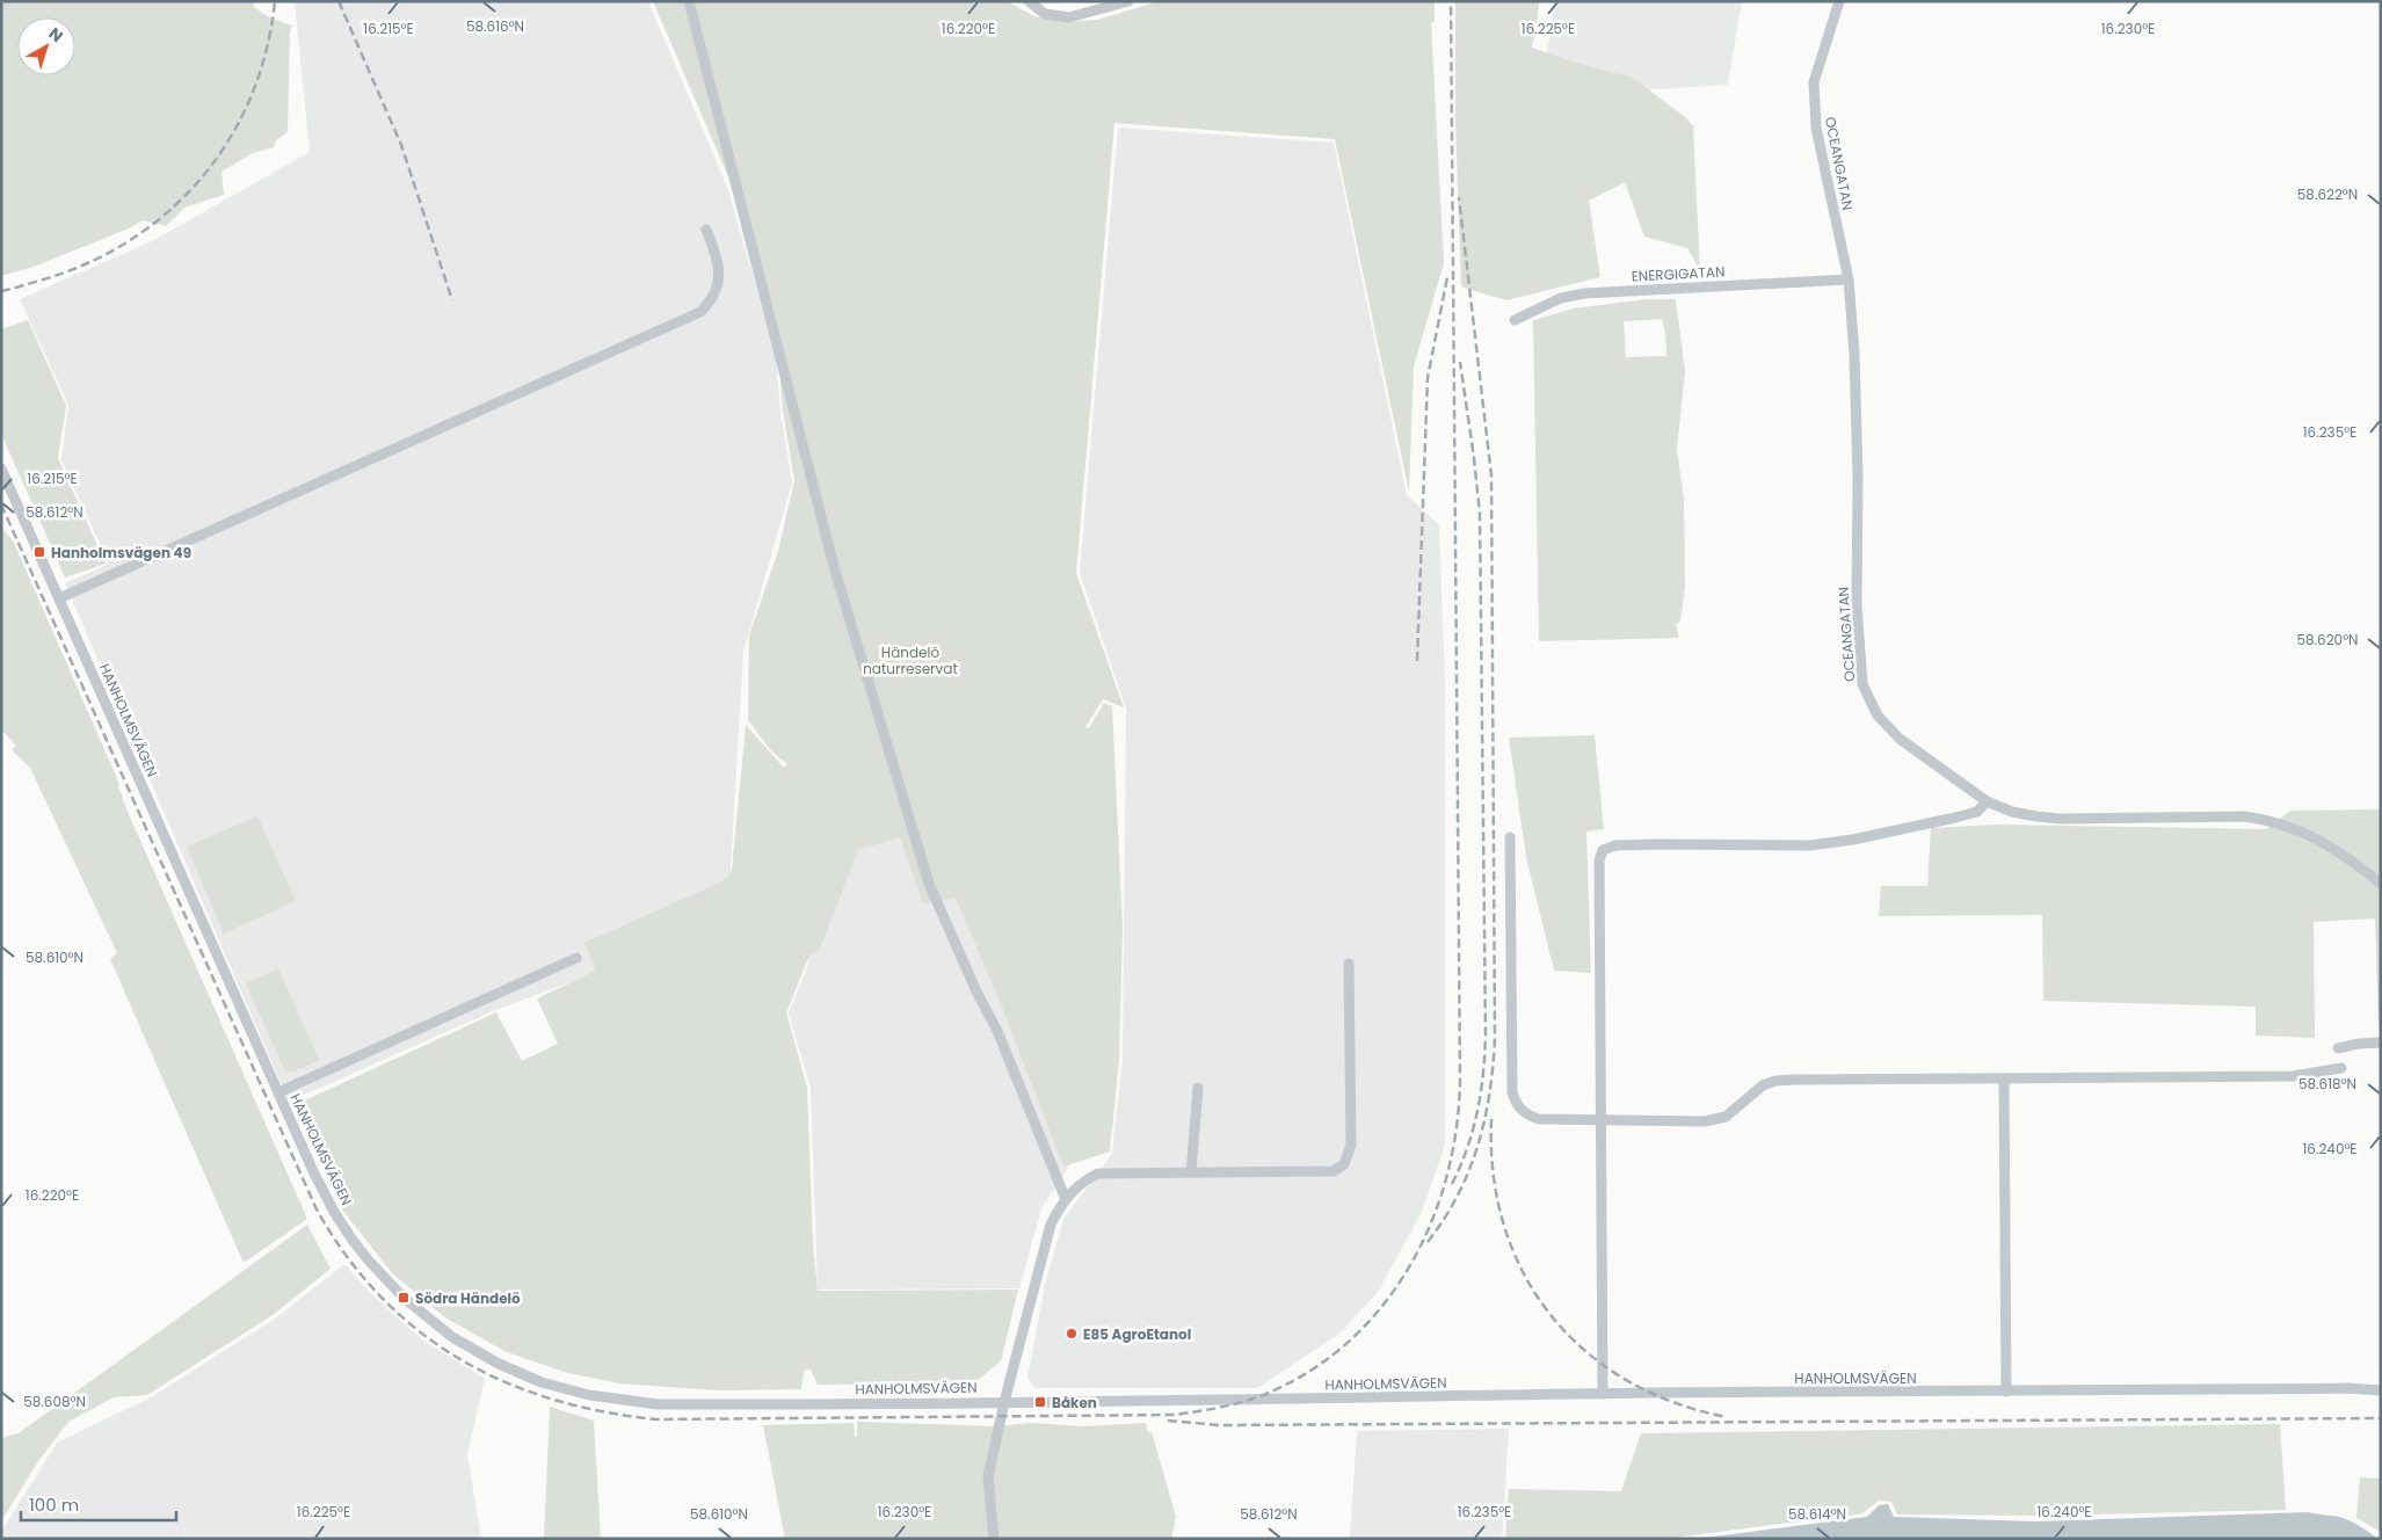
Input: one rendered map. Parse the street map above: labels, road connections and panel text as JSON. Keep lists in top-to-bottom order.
{
  "streets": {
    "street": ["OCEANGATAN", "ENERGIGATAN", "HANHOLMSVÄGEN"]
  },
  "crossings": [
    ["OCEANGATAN", "ENERGIGATAN"]
  ],
  "parks": ["Händelö naturreservat"],
  "places": {
    "transit": ["Hanholmsvägen 49", "Södra Händelö", "Båken"],
    "other": ["E85 AgroEtanol"]
  },
  "scale_bar": "100 m",
  "north": "top right",
  "coordinates": [
    "58.616°N",
    "16.220°E",
    "16.225°E",
    "16.230°E",
    "16.215°E",
    "58.622°N",
    "16.235°E",
    "58.612°N",
    "58.620°N",
    "58.610°N",
    "58.618°N",
    "16.240°E",
    "58.608°N",
    "58.614°N"
  ]
}
